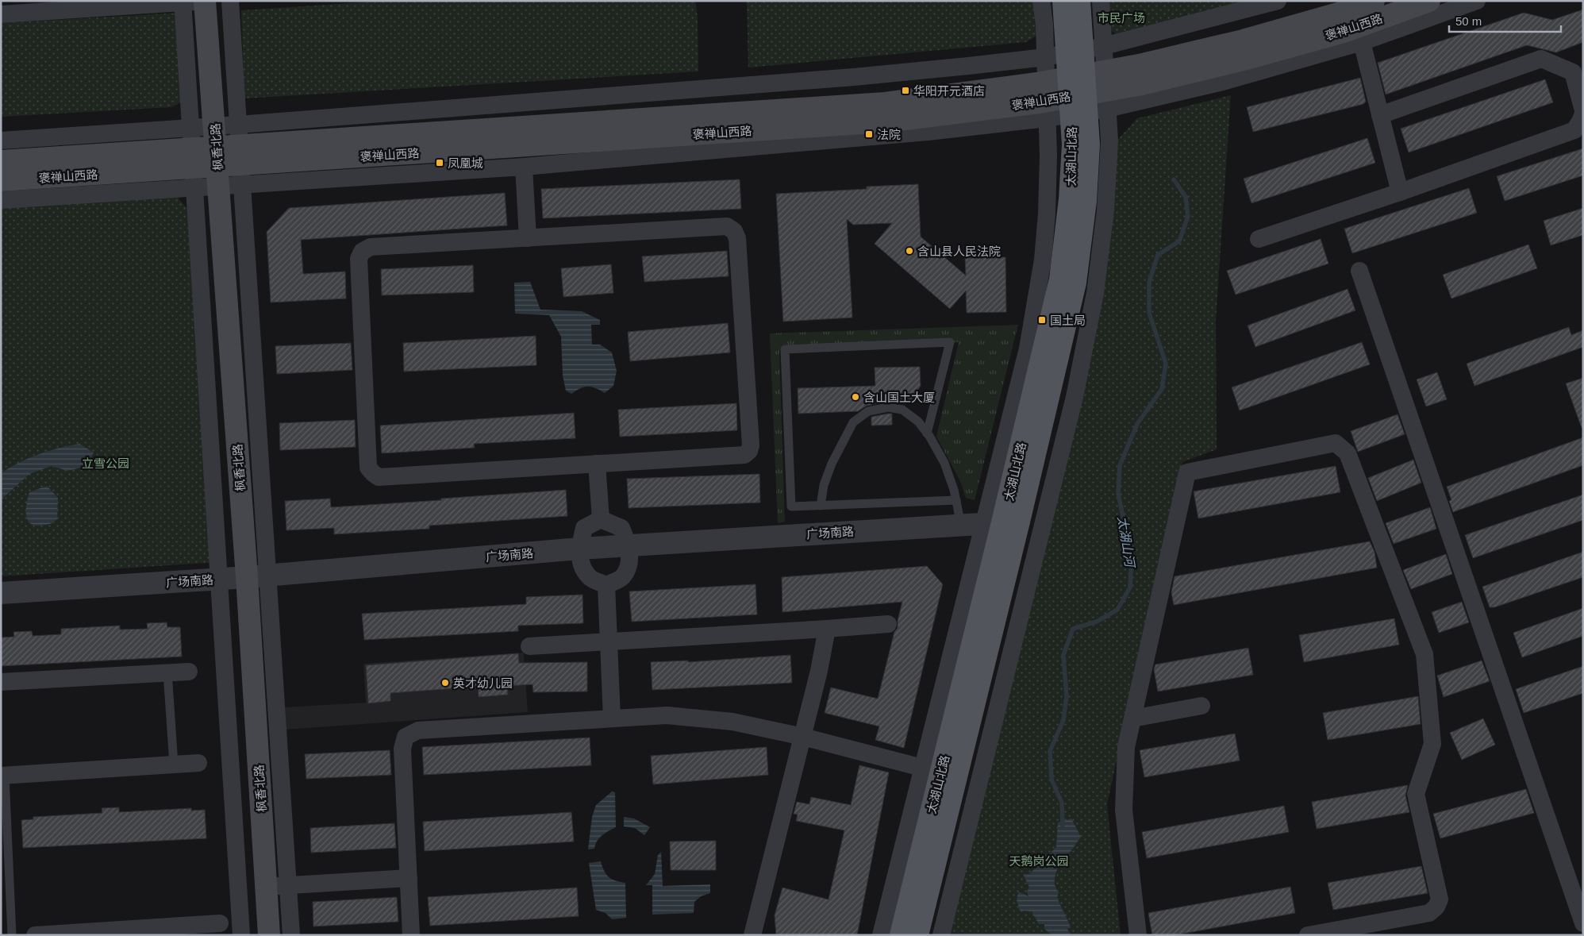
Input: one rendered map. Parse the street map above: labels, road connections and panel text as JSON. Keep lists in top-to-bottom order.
{
  "streets": {
    "main road": ["褒禅山西路", "枫香北路", "太湖山北路"],
    "street": ["广场南路"]
  },
  "crossings": [
    ["褒禅山西路", "枫香北路"],
    ["褒禅山西路", "太湖山北路"],
    ["枫香北路", "广场南路"],
    ["太湖山北路", "广场南路"]
  ],
  "water": ["太湖山河"],
  "parks": ["市民广场", "立雪公园", "天鹅岗公园"],
  "places": {
    "transit": [
      "华阳开元酒店",
      "法院",
      "凤凰城",
      "国土局"
    ],
    "other": ["含山县人民法院", "含山国土大厦", "英才幼儿园"]
  },
  "scale_bar": "50 m"
}
